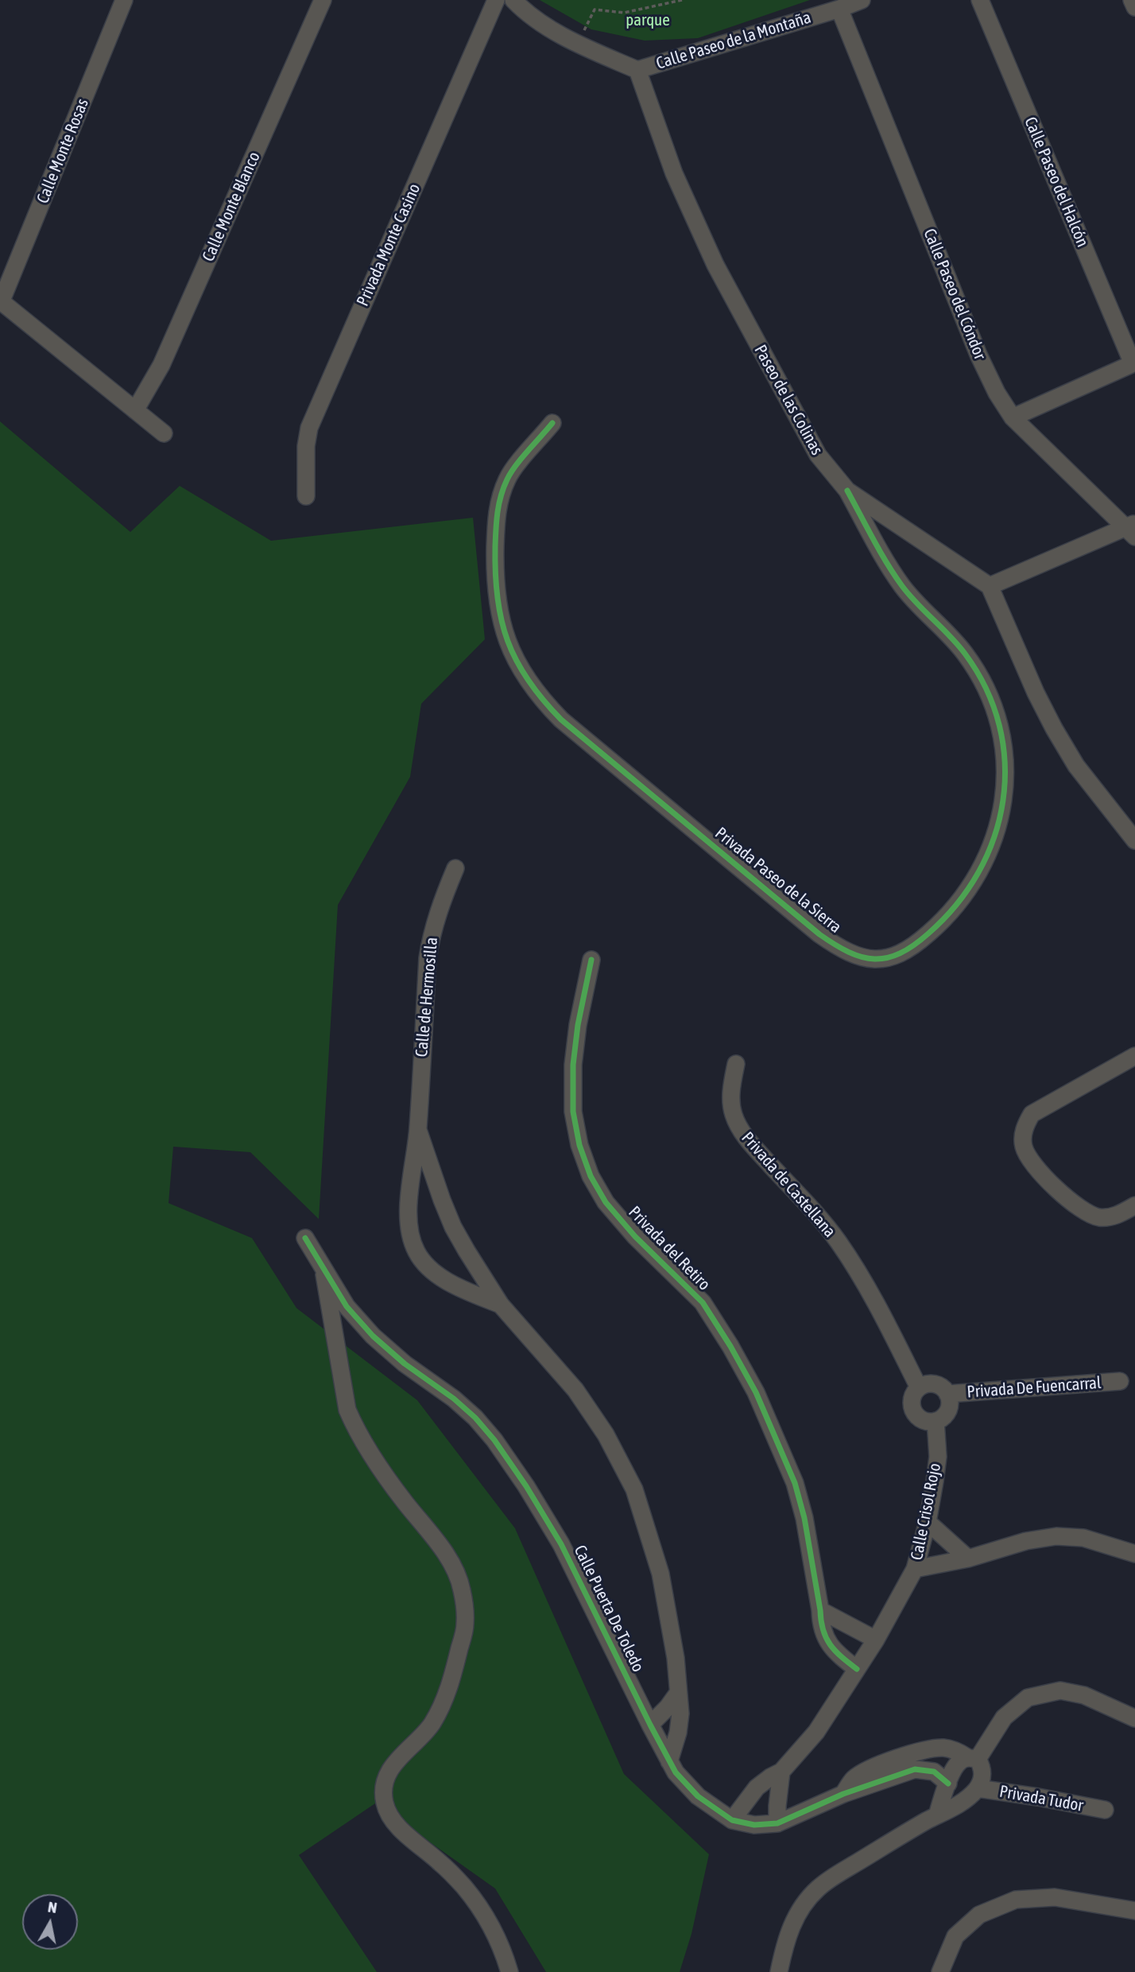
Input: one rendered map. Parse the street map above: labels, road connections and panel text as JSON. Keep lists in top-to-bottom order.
{
  "streets": {
    "street": [
      "Calle Paseo de la Montaña",
      "Calle Monte Rosas",
      "Calle Paseo del Halcón",
      "Calle Monte Blanco",
      "Privada Monte Casino",
      "Calle Paseo del Cóndor",
      "Paseo de las Colinas",
      "Privada Paseo de la Sierra",
      "Calle de Hermosilla",
      "Privada de Castellana",
      "Privada del Retiro",
      "Privada De Fuencarral",
      "Calle Crisol Rojo",
      "Calle Puerta De Toledo",
      "Privada Tudor"
    ]
  },
  "crossings": [
    ["Calle Paseo de la Montaña", "Calle Paseo del Cóndor"],
    ["Calle Paseo de la Montaña", "Paseo de las Colinas"],
    ["Paseo de las Colinas", "Privada Paseo de la Sierra"],
    ["Privada de Castellana", "Privada De Fuencarral"],
    ["Privada de Castellana", "Calle Crisol Rojo"],
    ["Privada De Fuencarral", "Calle Crisol Rojo"]
  ],
  "parks": ["parque"],
  "north": "top"
}
